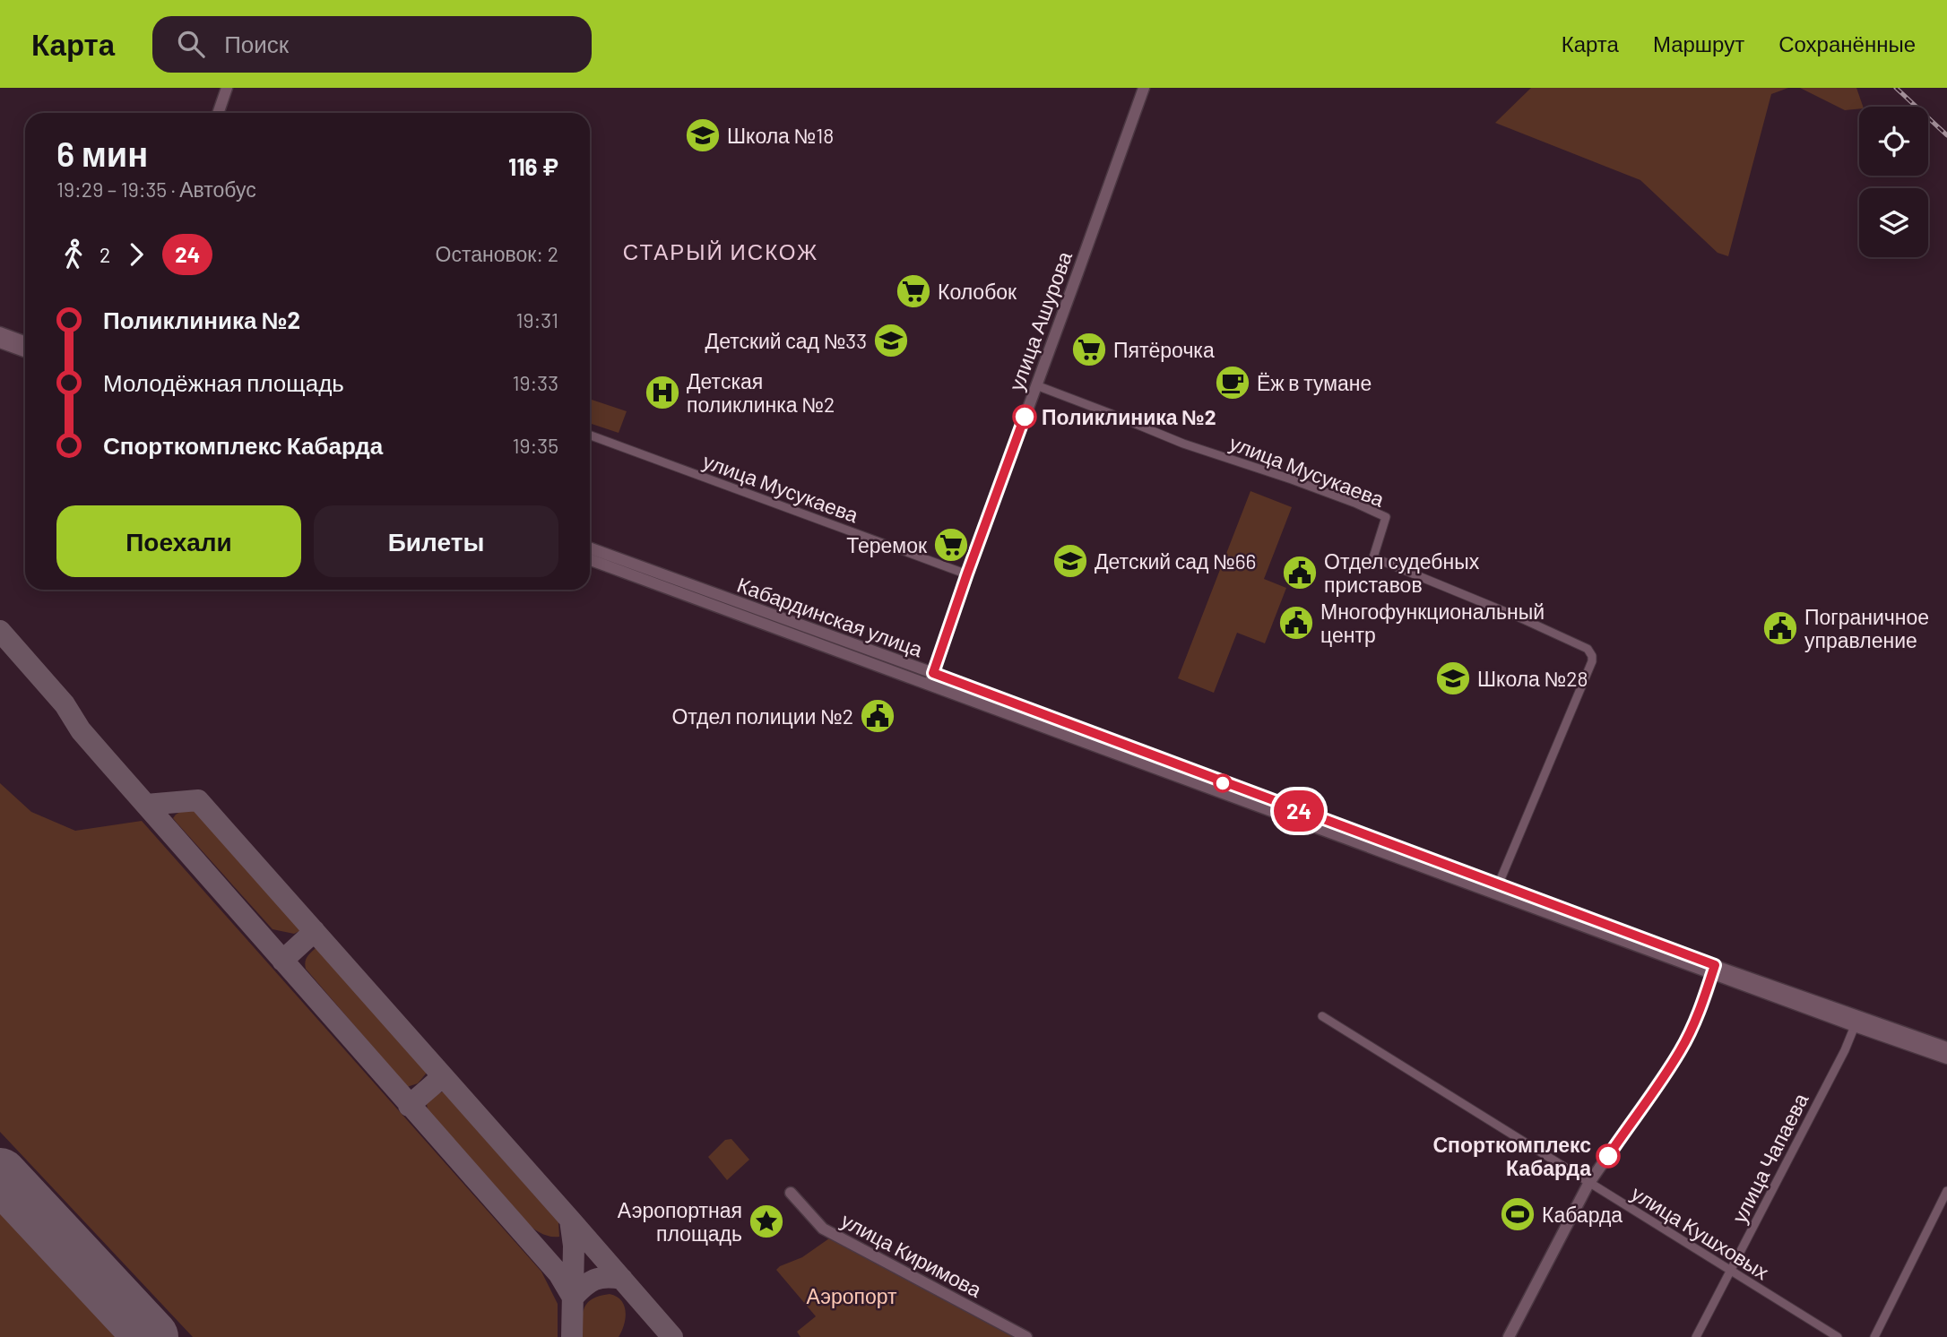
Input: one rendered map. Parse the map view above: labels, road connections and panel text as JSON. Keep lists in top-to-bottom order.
{
  "streets": {
    "main road": ["улица Ашурова", "Кабардинская улица", "улица Киримова"],
    "street": ["улица Мусукаева", "улица Чапаева", "улица Кушховых"]
  },
  "crossings": [
    ["улица Ашурова", "улица Мусукаева"],
    ["улица Ашурова", "Кабардинская улица"],
    ["улица Мусукаева", "Кабардинская улица"],
    ["Кабардинская улица", "улица Чапаева"],
    ["улица Чапаева", "улица Кушховых"]
  ],
  "districts": ["СТАРЫЙ ИСКОЖ"],
  "parks": ["Аэропорт"],
  "places": {
    "school or university": [
      "Школа №18",
      "Детский сад №33",
      "Детский сад №66",
      "Школа №28"
    ],
    "supermarket": ["Колобок", "Пятёрочка", "Теремок"],
    "cafe": ["Ёж в тумане"],
    "hospital": ["Детская поликлинка №2"],
    "other": ["Поликлиника №2", "Спорткомплекс Кабарда"],
    "public building": [
      "Отдел судебных приставов",
      "Многофункциональный центр",
      "Пограничное управление",
      "Отдел полиции №2"
    ],
    "sports": ["Кабарда"],
    "place": ["Аэропортная площадь"]
  },
  "lines": ["bus line 24"],
  "page": {
    "header": "Карта",
    "search": "Поиск",
    "nav": ["Карта", "Маршрут", "Сохранённые"],
    "on_map": "24",
    "heading": ["6 мин", "19:29 – 19:35 · Автобус", "116 ₽"],
    "legs": ["2", "24", "Остановок: 2"],
    "list": [
      {
        "name": "Поликлиника №2",
        "value": "19:31"
      },
      {
        "name": "Молодёжная площадь",
        "value": "19:33"
      },
      {
        "name": "Спорткомплекс Кабарда",
        "value": "19:35"
      }
    ],
    "buttons": ["Поехали", "Билеты"]
  }
}
